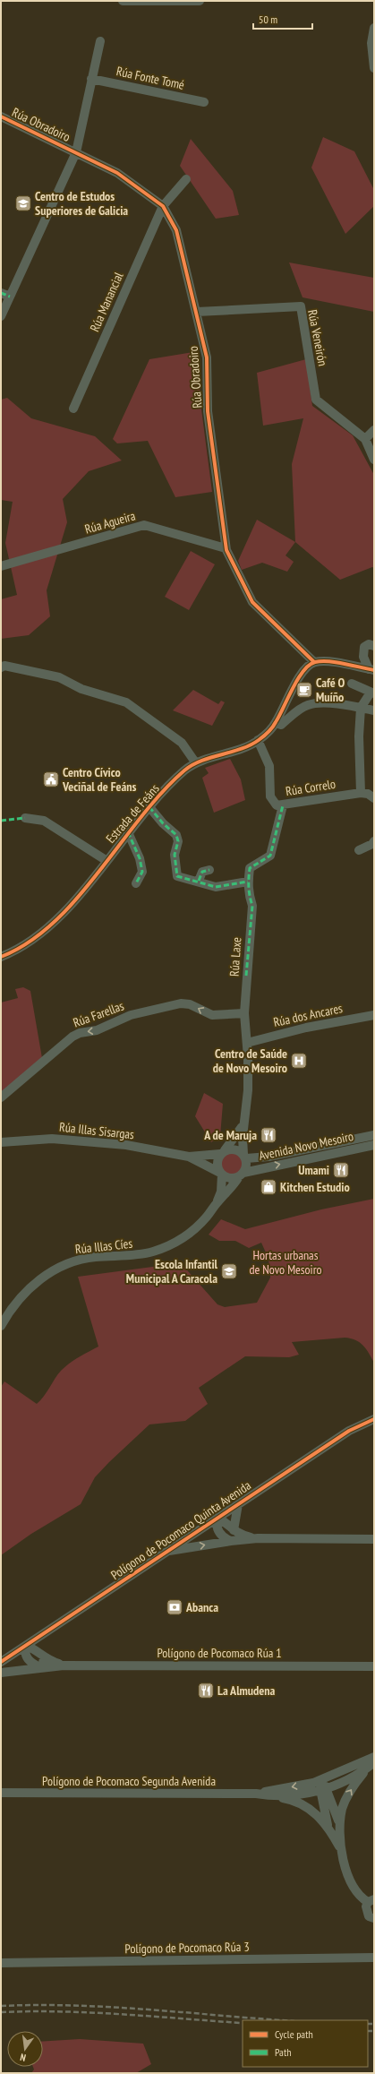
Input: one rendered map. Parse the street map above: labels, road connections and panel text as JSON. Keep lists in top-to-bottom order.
{
  "streets": {
    "street": [
      "Rúa Fonte Tomé",
      "Rúa Obradoiro",
      "Rúa Manancial",
      "Rúa Veneirón",
      "Rúa Agueira",
      "Rúa Correlo",
      "Estrada de Feáns",
      "Rúa Laxe",
      "Rúa Farellas",
      "Rúa dos Ancares",
      "Rúa Illas Sisargas",
      "Avenida Novo Mesoiro",
      "Rúa Illas Cíes",
      "Polígono de Pocomaco Quinta Avenida",
      "Polígono de Pocomaco Rúa 1",
      "Polígono de Pocomaco Segunda Avenida",
      "Polígono de Pocomaco Rúa 3"
    ]
  },
  "crossings": [
    ["Rúa Obradoiro", "Rúa Manancial"],
    ["Rúa Obradoiro", "Rúa Veneirón"],
    ["Rúa Obradoiro", "Rúa Agueira"],
    ["Rúa Obradoiro", "Estrada de Feáns"],
    ["Rúa Correlo", "Estrada de Feáns"],
    ["Rúa Correlo", "Rúa Laxe"],
    ["Rúa Laxe", "Rúa Farellas"],
    ["Rúa Laxe", "Rúa dos Ancares"],
    ["Rúa Laxe", "Rúa Illas Sisargas"],
    ["Rúa Laxe", "Avenida Novo Mesoiro"],
    ["Rúa Laxe", "Rúa Illas Cíes"],
    ["Rúa Illas Sisargas", "Avenida Novo Mesoiro"],
    ["Rúa Illas Sisargas", "Rúa Illas Cíes"],
    ["Avenida Novo Mesoiro", "Rúa Illas Cíes"]
  ],
  "one_way": ["Rúa Farellas"],
  "parks": ["Hortas urbanas de Novo Mesoiro"],
  "places": {
    "school or university": ["Centro de Estudos Superiores de Galicia", "Escola Infantil Municipal A Caracola"],
    "cafe": ["Café O Muíño"],
    "public building": ["Centro Cívico Veciñal de Feáns"],
    "hospital": ["Centro de Saúde de Novo Mesoiro"],
    "restaurant": ["A de Maruja", "Umami", "La Almudena"],
    "shop": ["Kitchen Estudio"],
    "bank": ["Abanca"]
  },
  "legend": ["Cycle path", "Path"],
  "scale_bar": "50 m",
  "north": "bottom"
}
